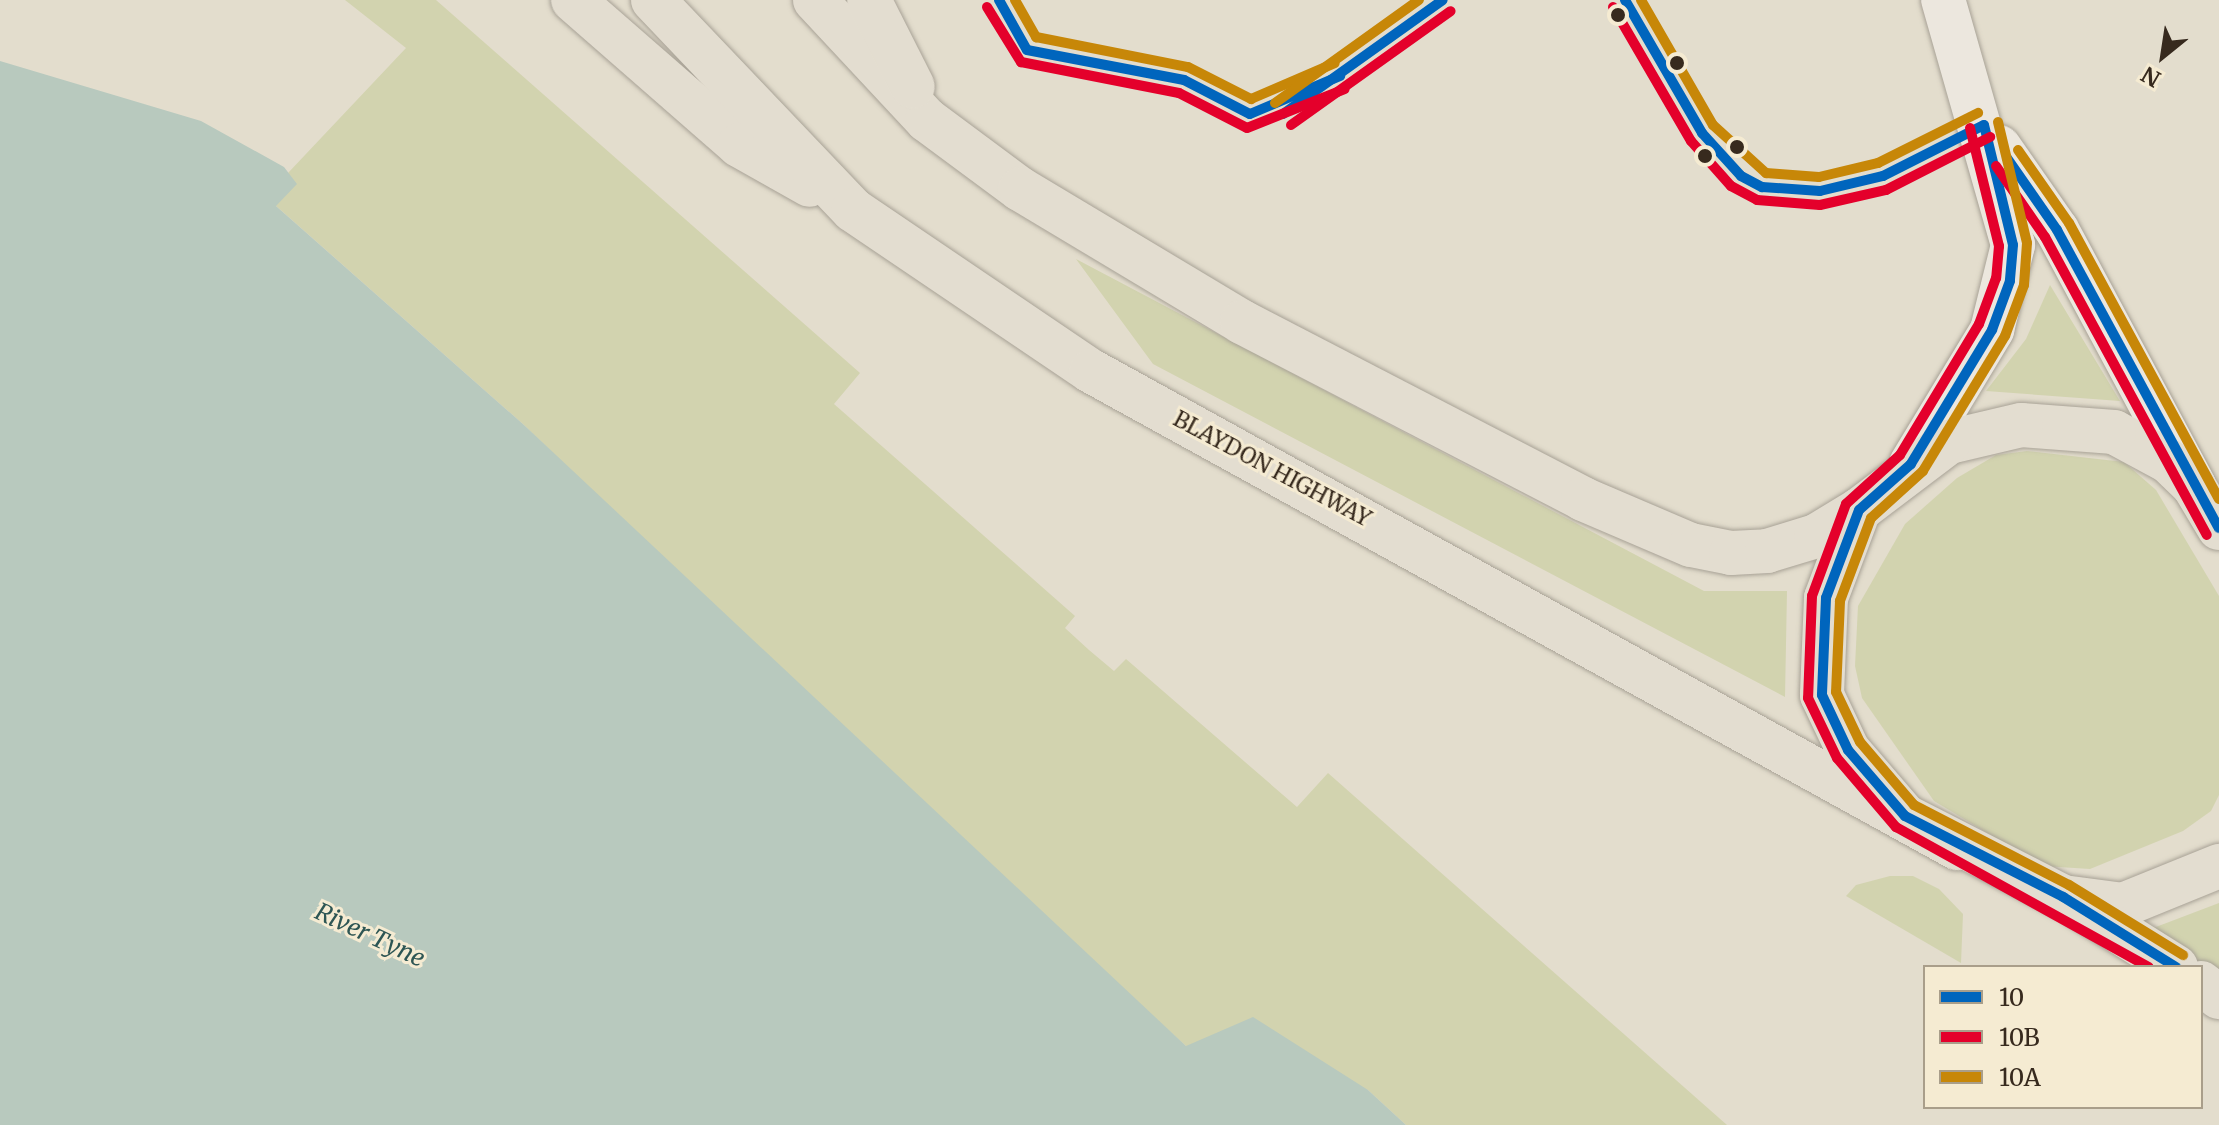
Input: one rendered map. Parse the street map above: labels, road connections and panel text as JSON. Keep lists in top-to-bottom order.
{
  "streets": {
    "main road": ["BLAYDON HIGHWAY"]
  },
  "water": ["River Tyne"],
  "lines": ["transit line 10", "transit line 10A", "transit line 10B"],
  "legend": ["10", "10B", "10A"],
  "north": "bottom left"
}
